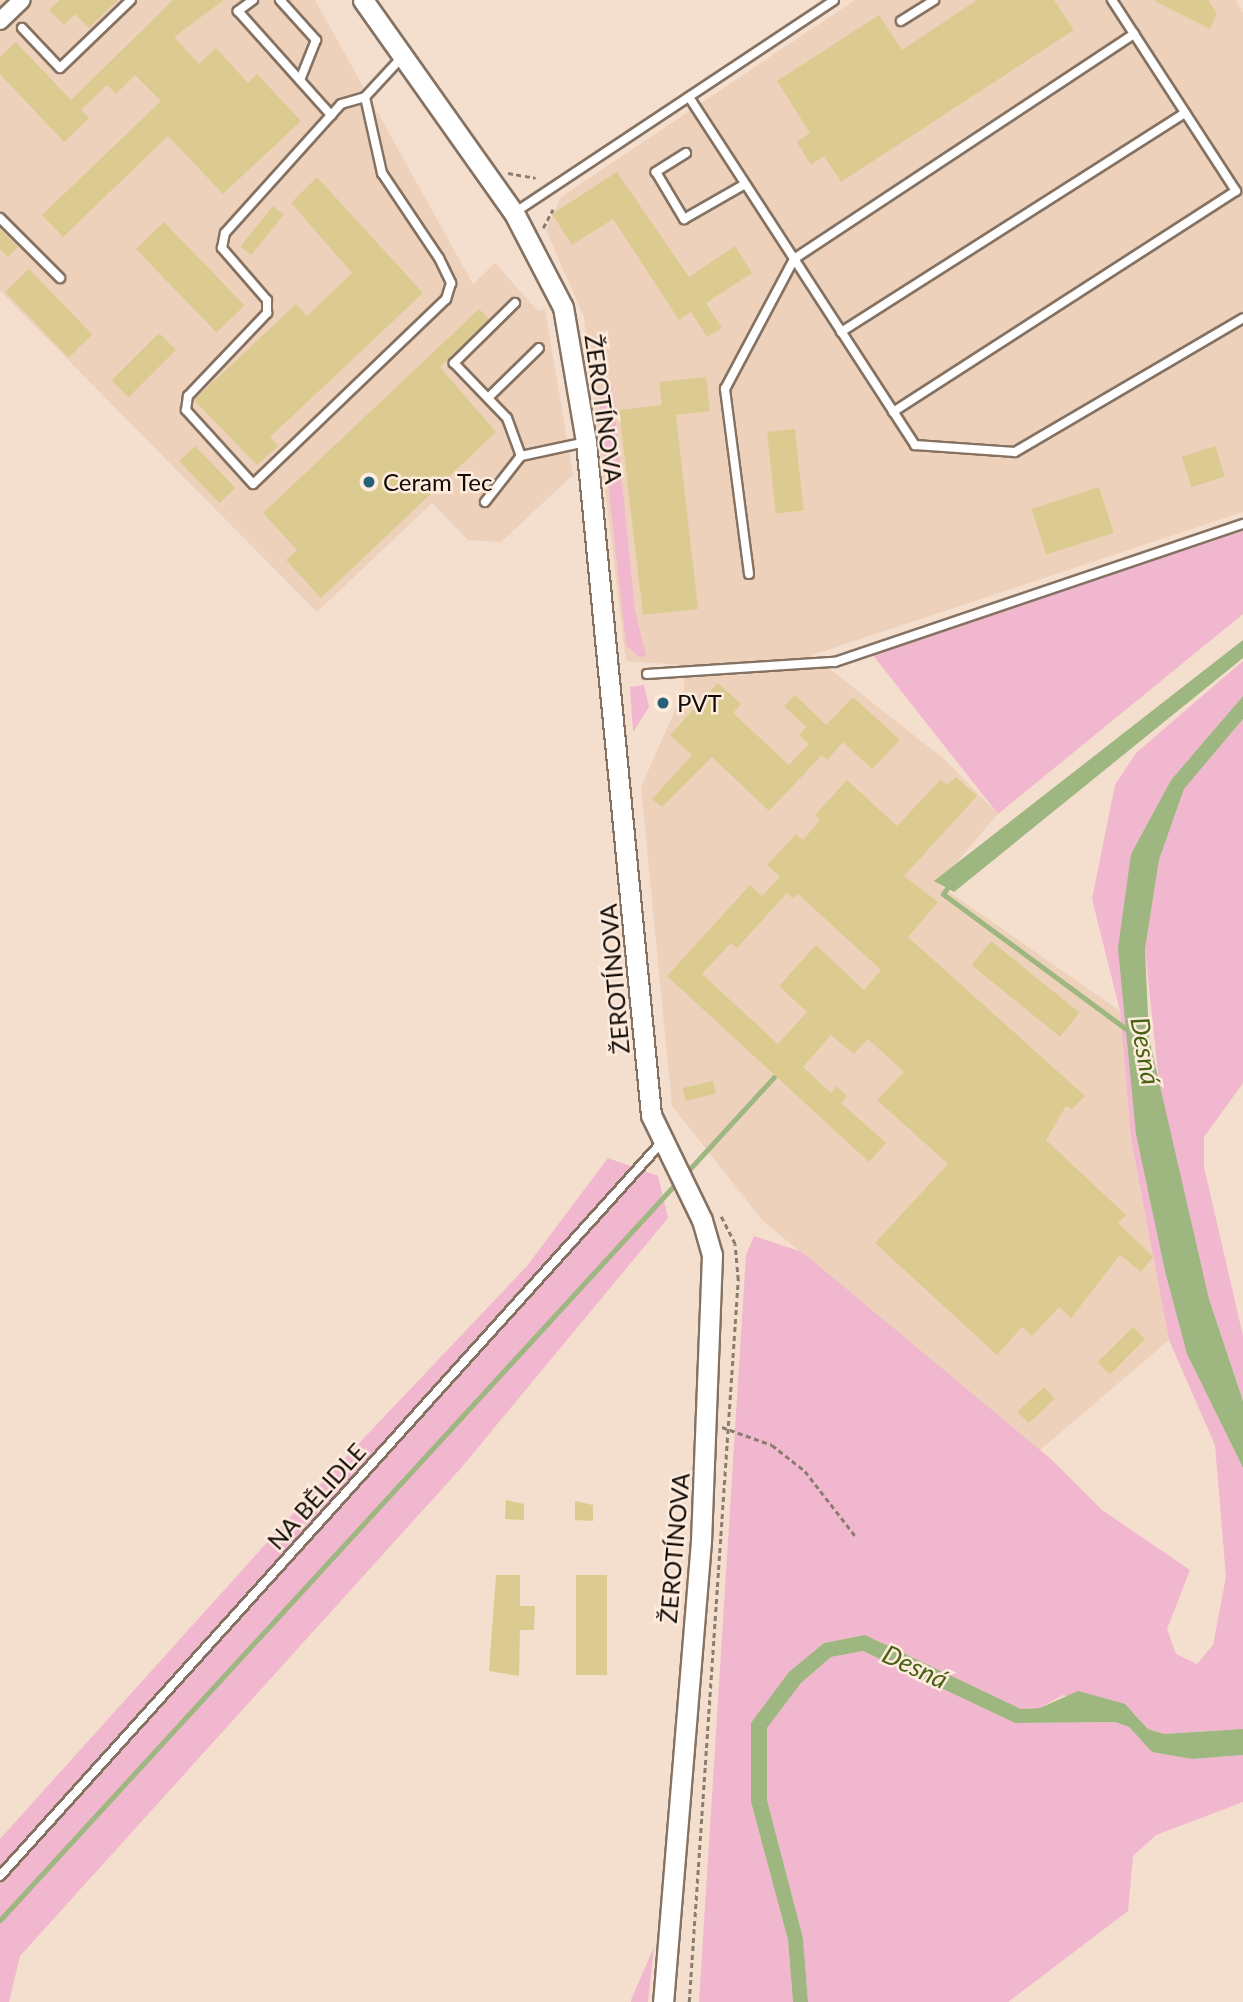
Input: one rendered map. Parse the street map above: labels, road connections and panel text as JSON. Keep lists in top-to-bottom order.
{
  "streets": {
    "street": ["ŽEROTÍNOVA"],
    "lane": ["NA BĚLIDLE"]
  },
  "crossings": [
    ["ŽEROTÍNOVA", "NA BĚLIDLE"]
  ],
  "water": ["Desná"],
  "places": ["Ceram Tec", "PVT"]
}
